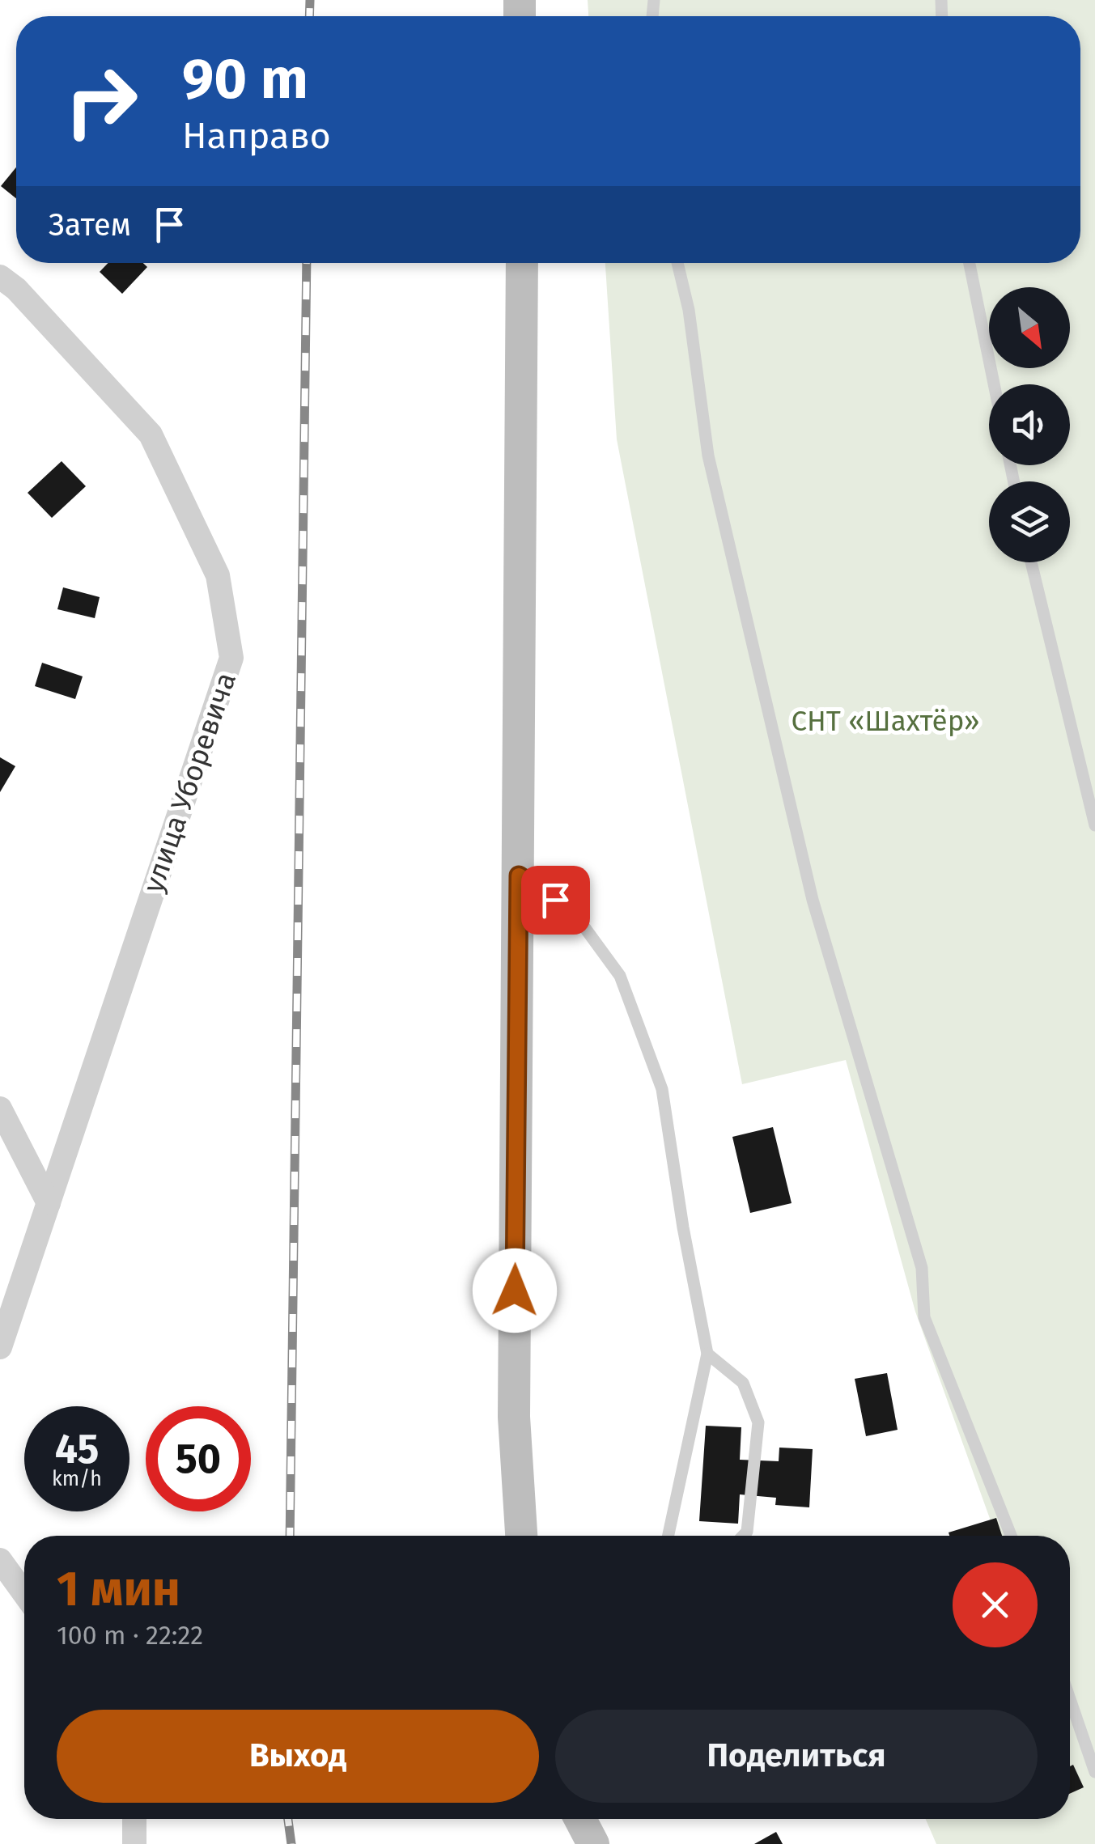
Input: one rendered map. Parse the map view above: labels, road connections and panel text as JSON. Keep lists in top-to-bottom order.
{
  "streets": {
    "street": ["улица Уборевича"]
  },
  "parks": ["СНТ «Шахтёр»"],
  "north": "bottom right",
  "page": {
    "turn": ["90 m", "Направо"],
    "then": "Затем",
    "speed": "45 km/h",
    "limit": "50",
    "heading": ["1 мин", "100 m · 22:22"],
    "buttons": ["Выход", "Поделиться"]
  }
}
